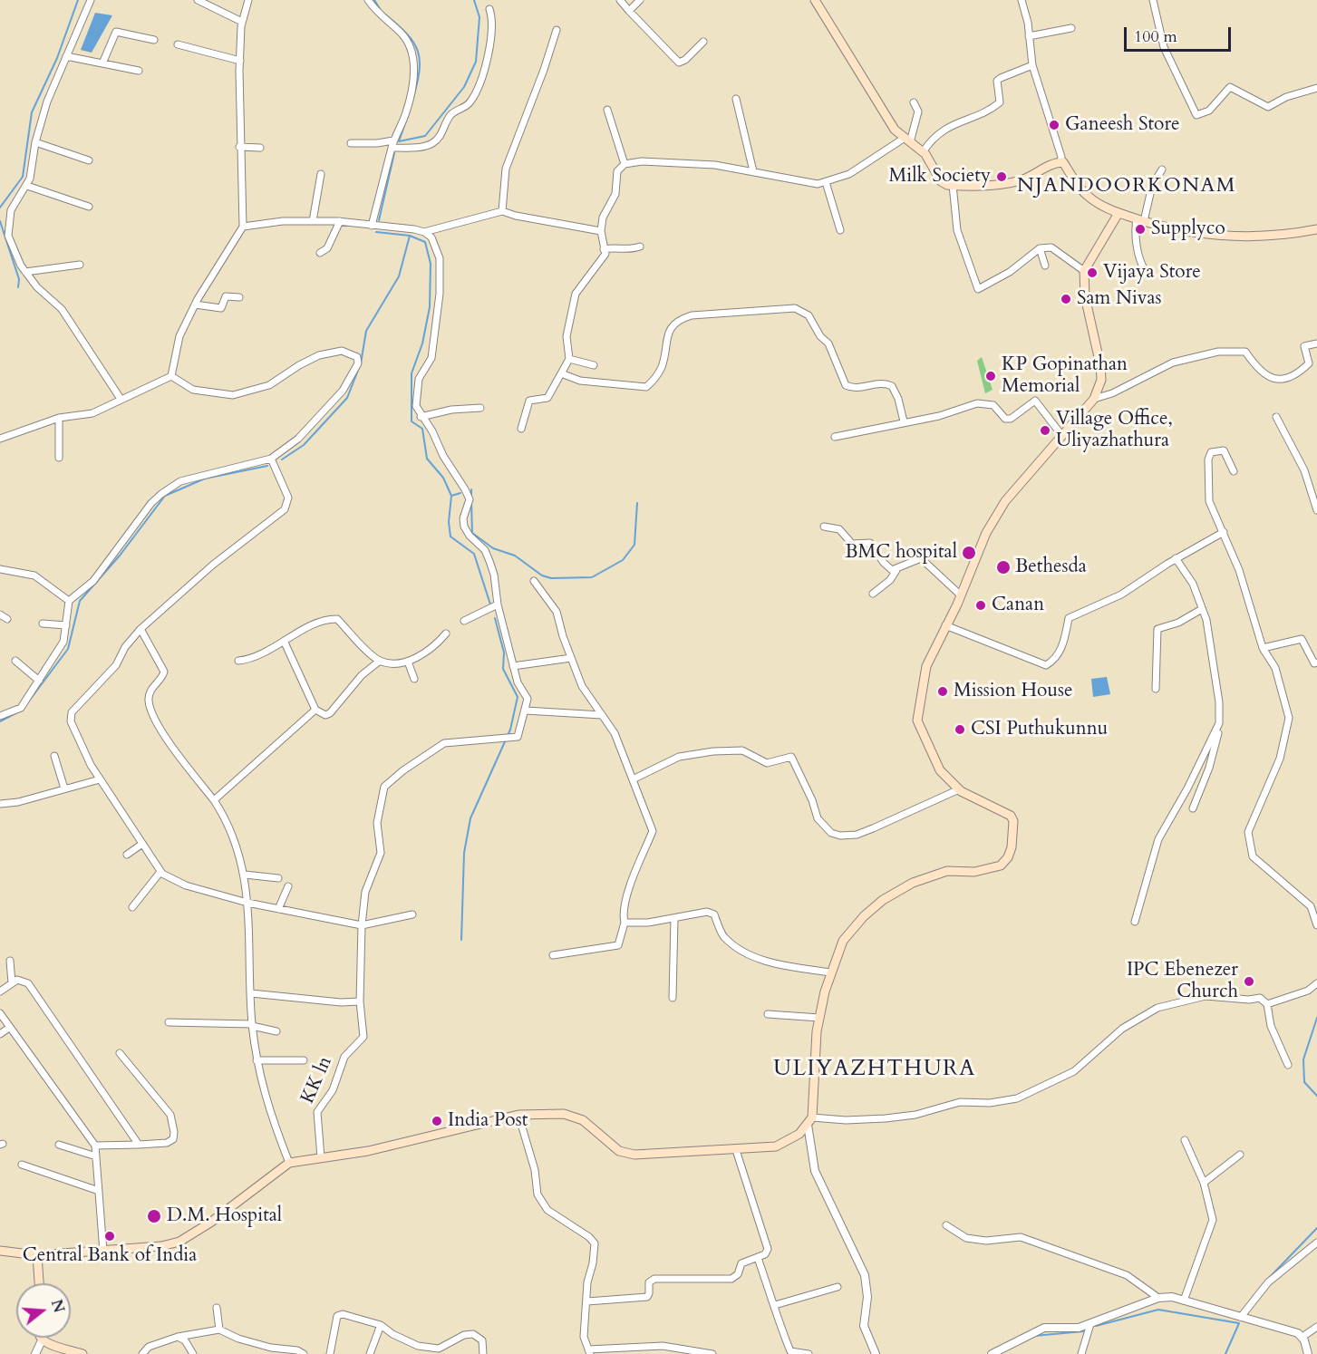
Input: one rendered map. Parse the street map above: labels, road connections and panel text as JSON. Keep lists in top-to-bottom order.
{
  "streets": {
    "street": ["KK ln"]
  },
  "districts": ["NJANDOORKONAM", "ULIYAZHTHURA"],
  "places": [
    "Ganeesh Store",
    "Milk Society",
    "Supplyco",
    "Vijaya Store",
    "Sam Nivas",
    "KP Gopinathan Memorial",
    "Village Office, Uliyazhathura",
    "BMC hospital",
    "Bethesda",
    "Canan",
    "Mission House",
    "CSI Puthukunnu",
    "IPC Ebenezer Church",
    "India Post",
    "D.M. Hospital",
    "Central Bank of India"
  ],
  "scale_bar": "100 m",
  "north": "right"
}
